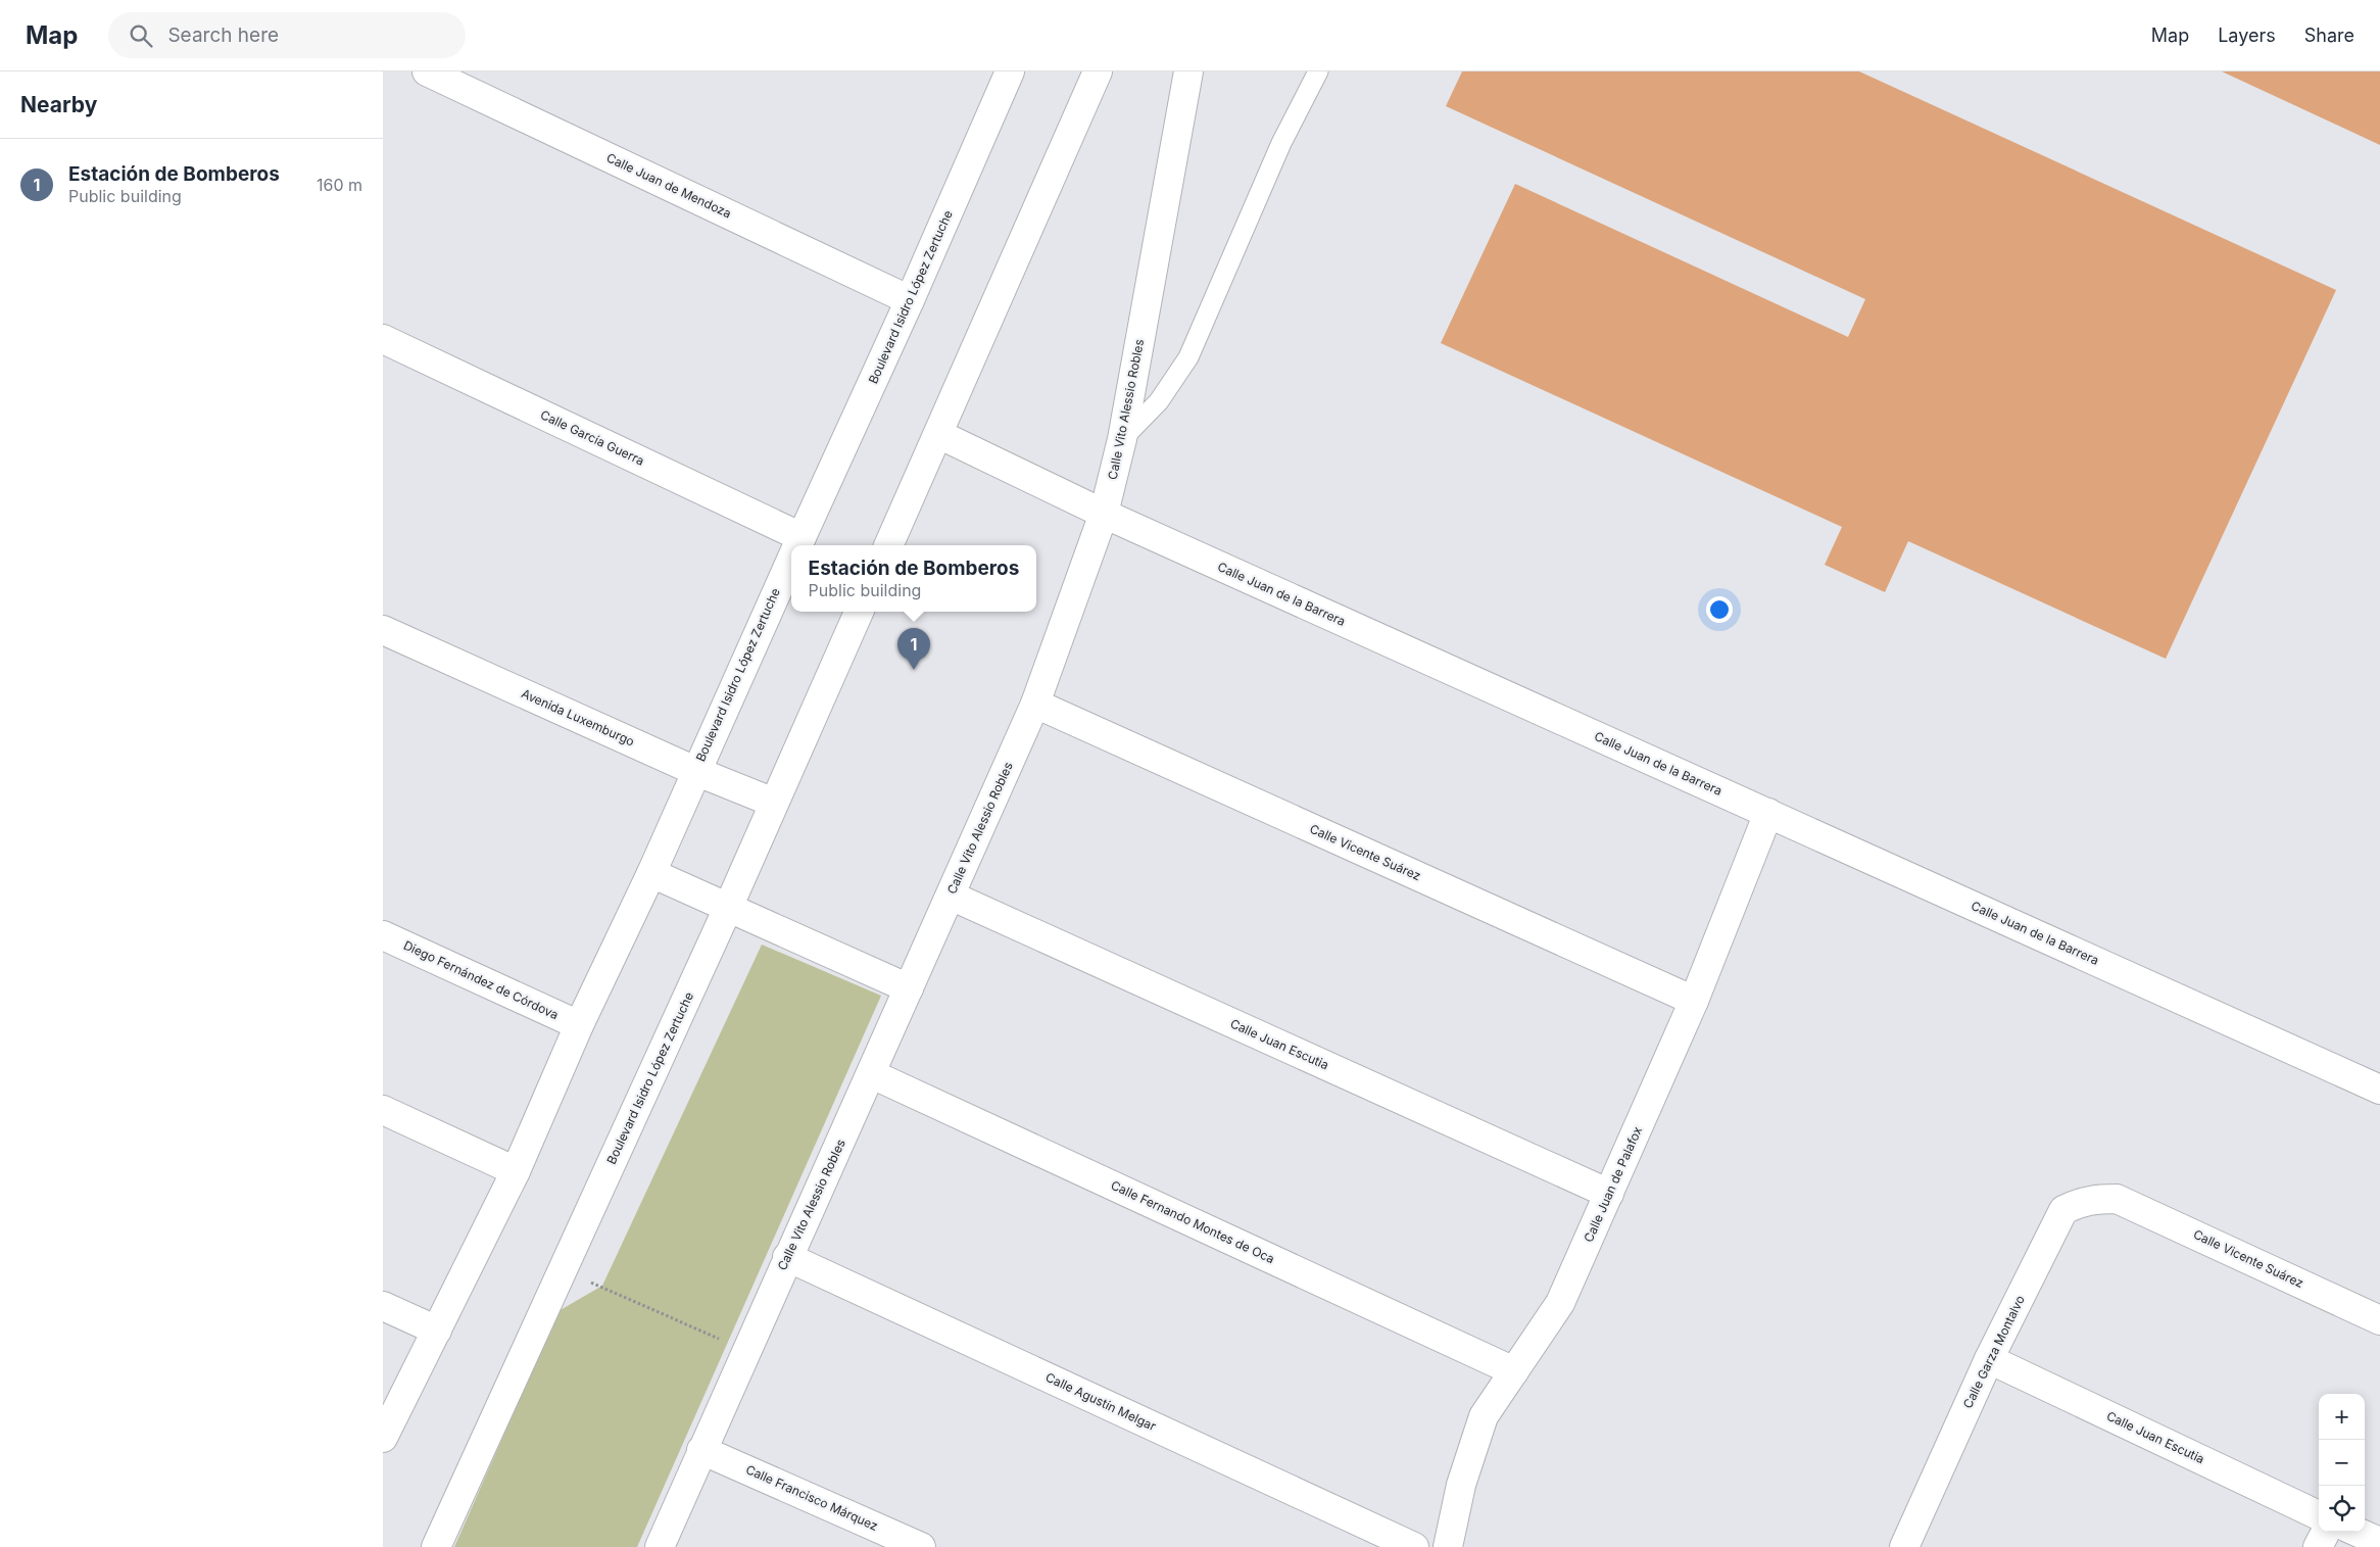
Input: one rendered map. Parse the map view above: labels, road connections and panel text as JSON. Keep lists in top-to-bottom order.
{
  "streets": {
    "street": [
      "Calle Juan de Mendoza",
      "Boulevard Isidro López Zertuche",
      "Calle Vito Alessio Robles",
      "Calle García Guerra",
      "Calle Juan de la Barrera",
      "Avenida Luxemburgo",
      "Calle Vicente Suárez",
      "Diego Fernández de Córdova",
      "Calle Juan Escutia",
      "Calle Juan de Palafox",
      "Calle Fernando Montes de Oca",
      "Calle Garza Montalvo",
      "Calle Agustín Melgar",
      "Calle Francisco Márquez"
    ]
  },
  "crossings": [
    ["Calle Juan de Mendoza", "Boulevard Isidro López Zertuche"],
    ["Boulevard Isidro López Zertuche", "Calle García Guerra"],
    ["Boulevard Isidro López Zertuche", "Avenida Luxemburgo"],
    ["Boulevard Isidro López Zertuche", "Diego Fernández de Córdova"],
    ["Calle Vito Alessio Robles", "Calle Juan de la Barrera"],
    ["Calle Vito Alessio Robles", "Calle Vicente Suárez"],
    ["Calle Vito Alessio Robles", "Calle Juan Escutia"],
    ["Calle Vito Alessio Robles", "Calle Fernando Montes de Oca"],
    ["Calle Vito Alessio Robles", "Calle Agustín Melgar"],
    ["Calle Vito Alessio Robles", "Calle Francisco Márquez"],
    ["Calle Juan de la Barrera", "Calle Juan de Palafox"],
    ["Calle Vicente Suárez", "Calle Juan de Palafox"],
    ["Calle Vicente Suárez", "Calle Garza Montalvo"],
    ["Calle Juan Escutia", "Calle Juan de Palafox"],
    ["Calle Juan Escutia", "Calle Garza Montalvo"],
    ["Calle Juan de Palafox", "Calle Fernando Montes de Oca"]
  ],
  "page": {
    "header": "Map",
    "search": "Search here",
    "nav": ["Map", "Layers", "Share"],
    "heading": "Nearby",
    "list": [
      {
        "mark": "1",
        "name": "Estación de Bomberos",
        "note": "Public building",
        "value": "160 m"
      }
    ],
    "popup": ["Estación de Bomberos", "Public building"],
    "pins": "1",
    "map_buttons": ["+", "−"]
  }
}
